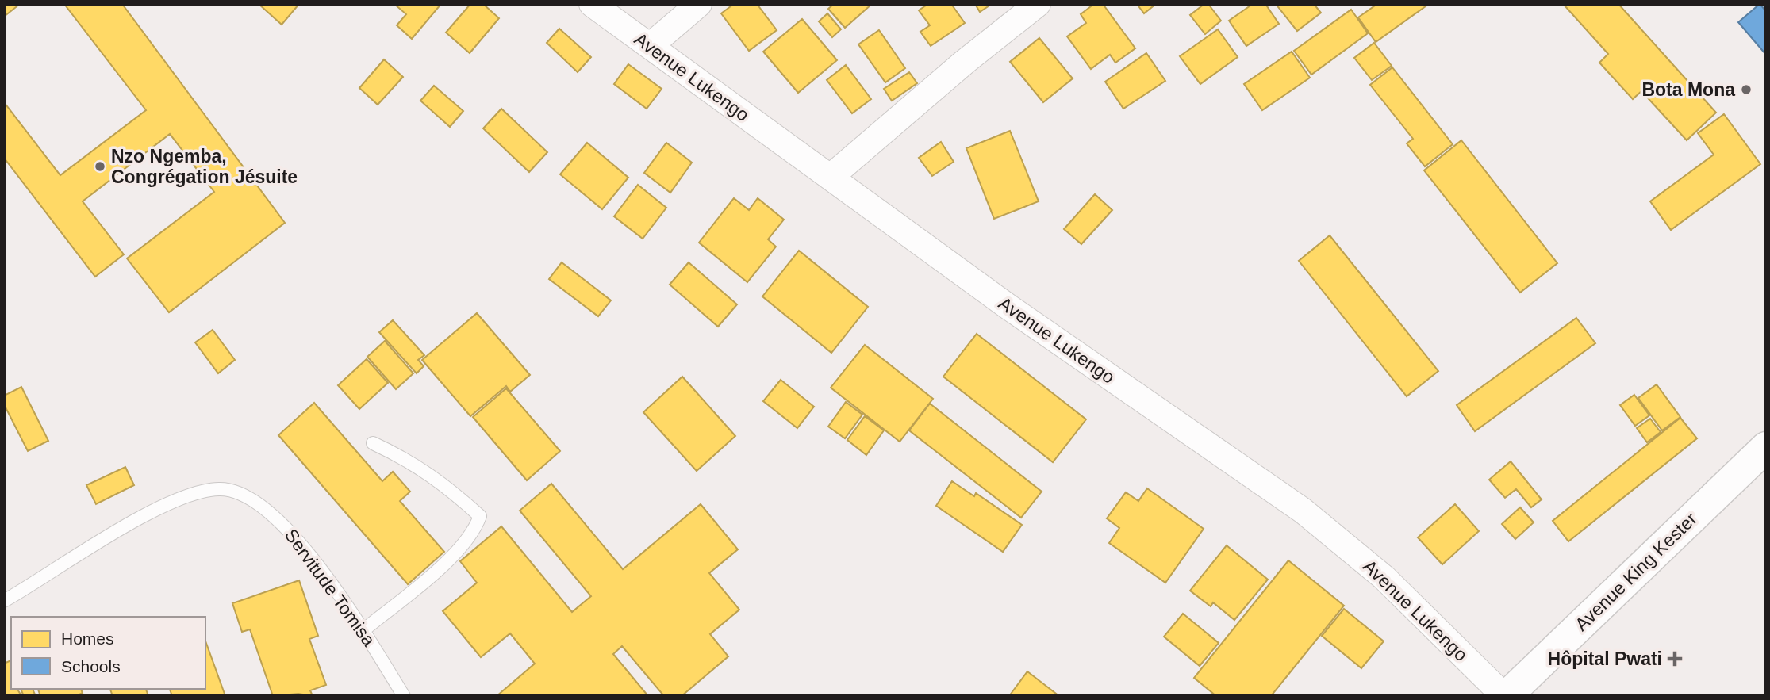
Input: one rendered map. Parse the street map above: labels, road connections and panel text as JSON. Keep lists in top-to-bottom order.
{
  "streets": {
    "street": ["Avenue Lukengo", "Avenue King Kester"],
    "lane": ["Servitude Tomisa"]
  },
  "crossings": [
    ["Avenue Lukengo", "Avenue King Kester"]
  ],
  "places": {
    "other": ["Bota Mona", "Nzo Ngemba, Congrégation Jésuite"],
    "health": ["Hôpital Pwati"]
  },
  "legend": ["Homes", "Schools"]
}
